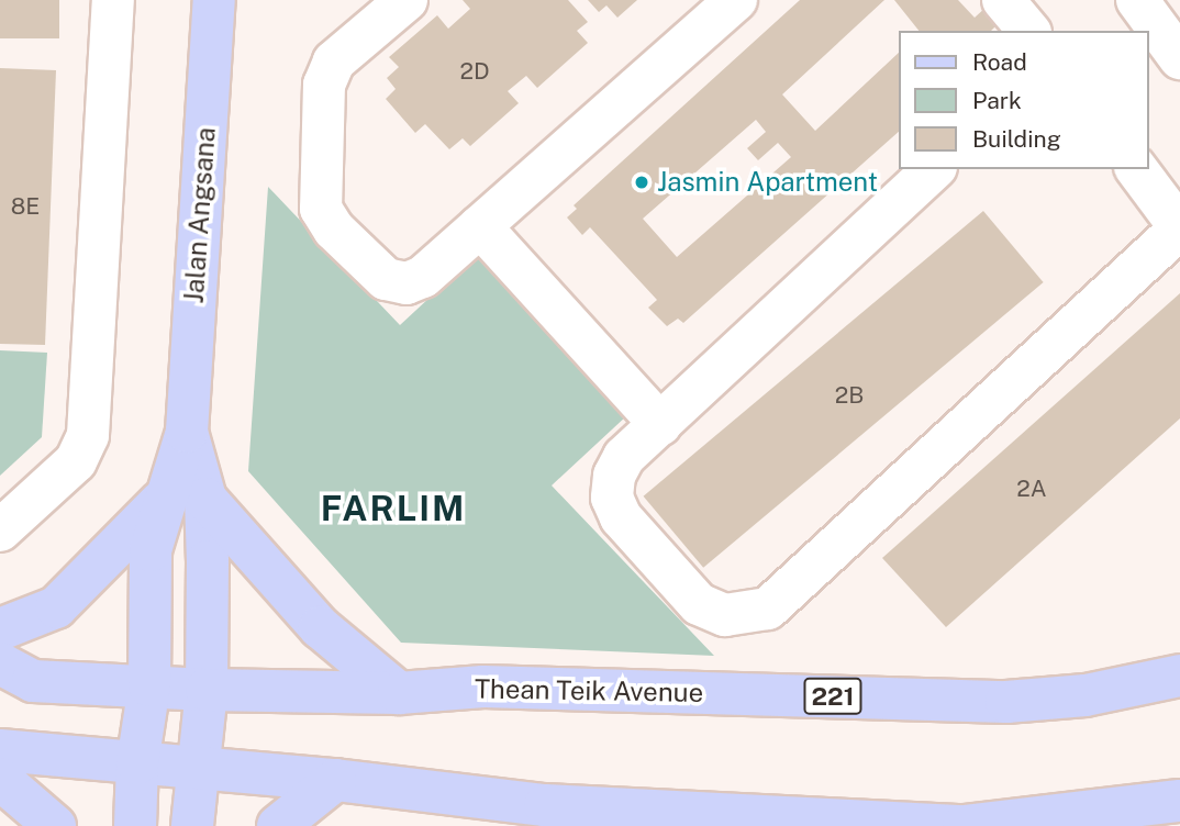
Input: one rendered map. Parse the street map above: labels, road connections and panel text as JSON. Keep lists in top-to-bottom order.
{
  "streets": {
    "main road": ["Jalan Angsana", "Thean Teik Avenue", "221"]
  },
  "crossings": [
    ["Jalan Angsana", "Thean Teik Avenue"]
  ],
  "districts": ["FARLIM"],
  "places": ["Jasmin Apartment"],
  "house_numbers": [
    "2D",
    "8E",
    "2B",
    "2A"
  ],
  "legend": ["Road", "Park", "Building"]
}
